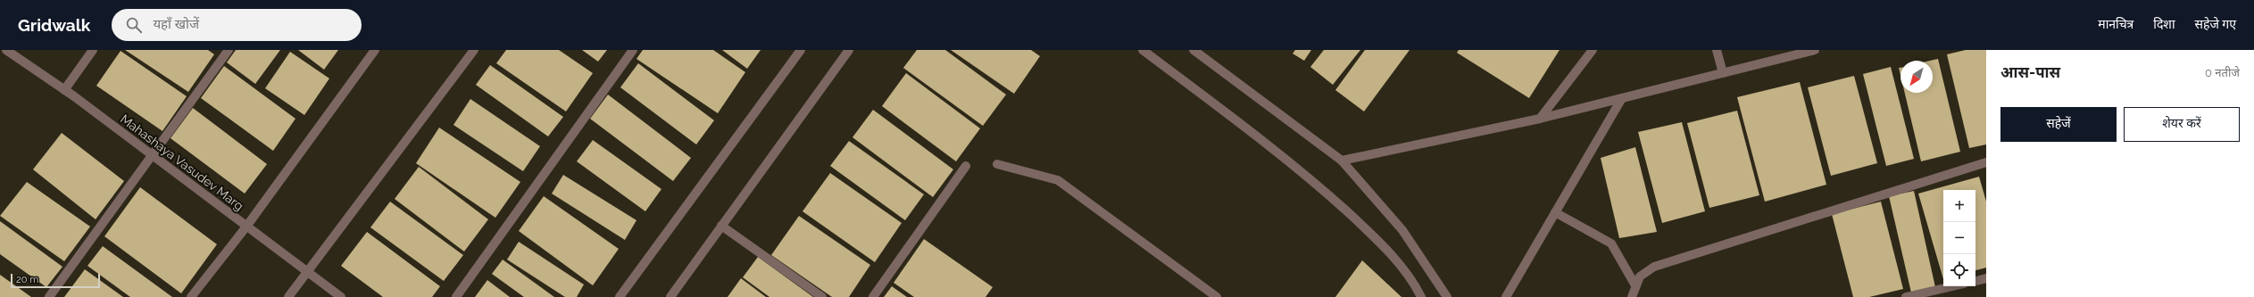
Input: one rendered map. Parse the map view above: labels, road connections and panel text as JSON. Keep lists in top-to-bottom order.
{
  "streets": {
    "street": ["Mahashaya Vasudev Marg"]
  },
  "scale_bar": "20 m",
  "north": "bottom left",
  "page": {
    "header": "Gridwalk",
    "search": "यहाँ खोजें",
    "nav": ["मानचित्र", "दिशा", "सहेजे गए"],
    "heading": ["आस-पास", "0 नतीजे"],
    "buttons": ["सहेजें", "शेयर करें"],
    "map_buttons": ["+", "−"],
    "scale": "20 m"
  }
}
